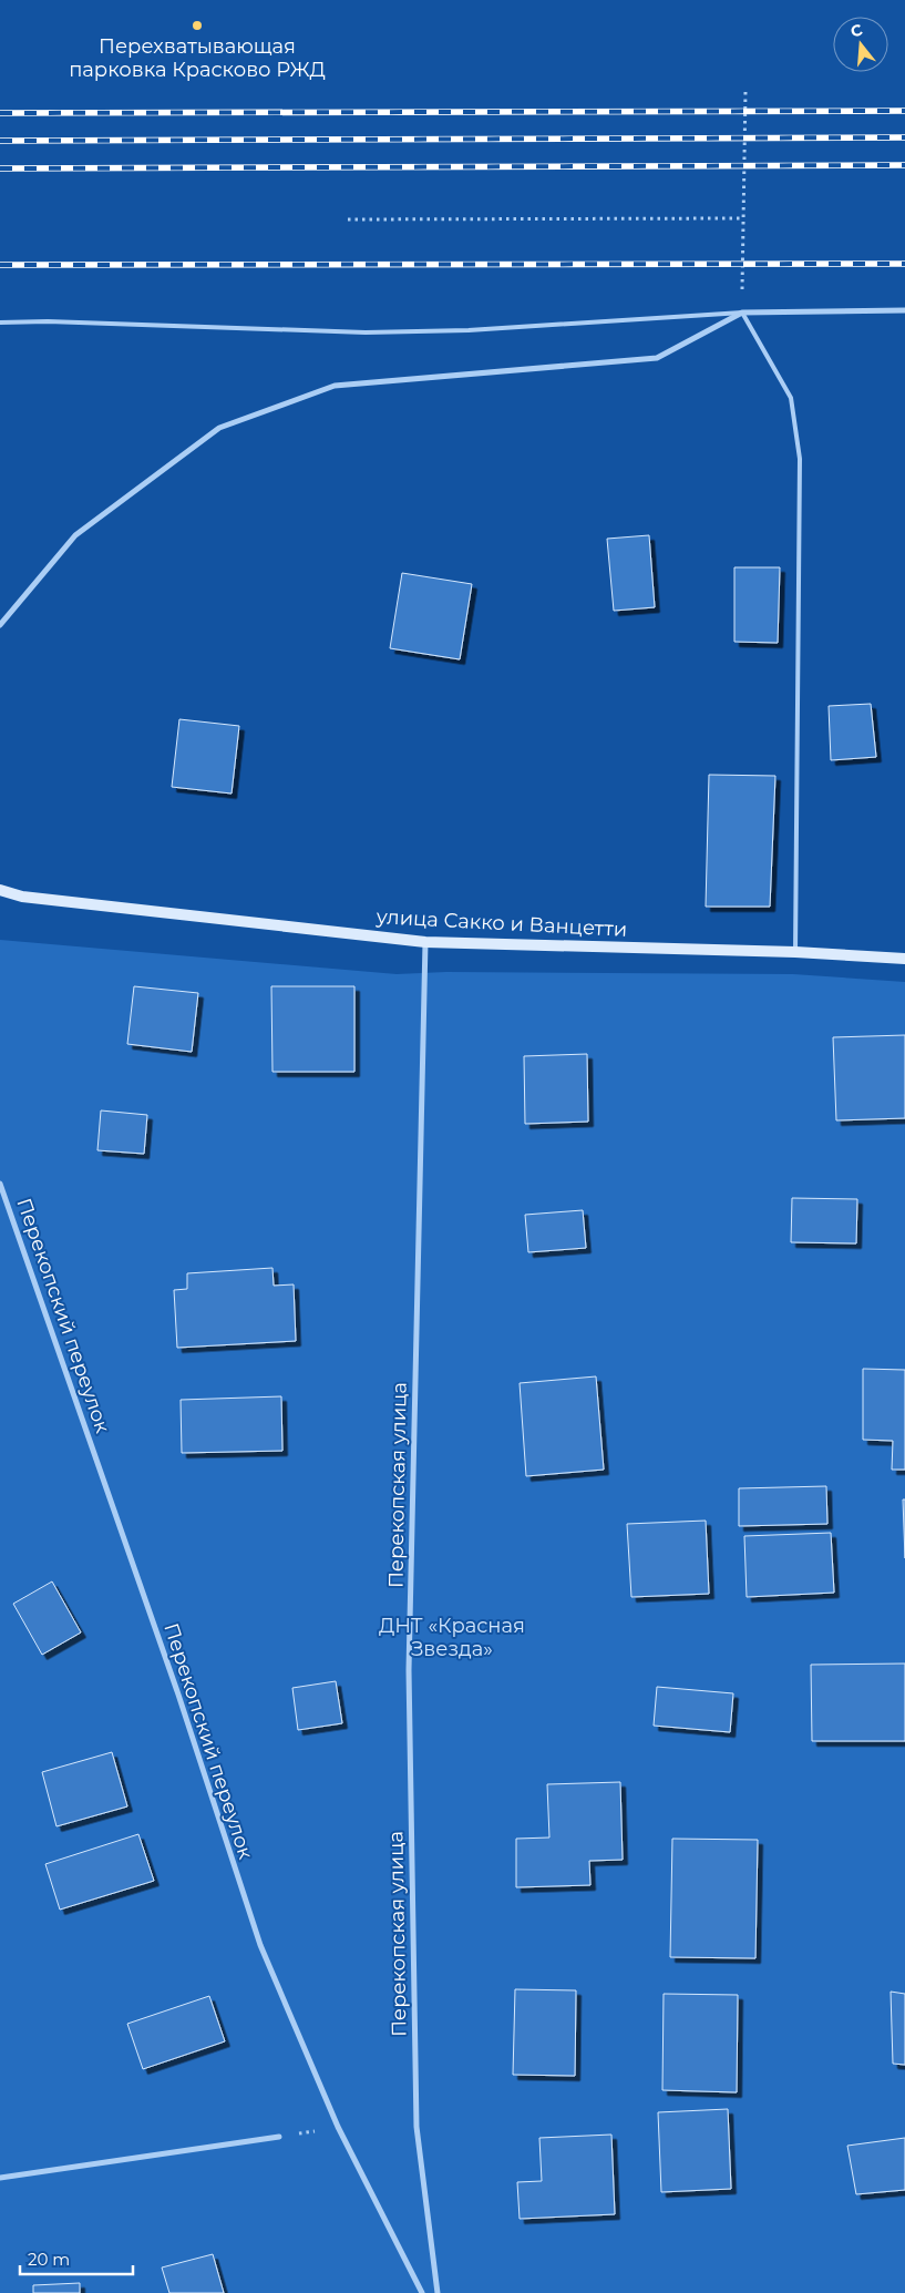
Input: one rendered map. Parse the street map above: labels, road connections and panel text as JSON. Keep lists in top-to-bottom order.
{
  "streets": {
    "main road": ["улица Сакко и Ванцетти"],
    "street": ["Перекопский переулок", "Перекопская улица"]
  },
  "crossings": [
    ["улица Сакко и Ванцетти", "Перекопская улица"]
  ],
  "parks": ["ДНТ «Красная Звезда»"],
  "places": ["Перехватывающая парковка Красково РЖД"],
  "scale_bar": "20 m",
  "north": "top"
}
